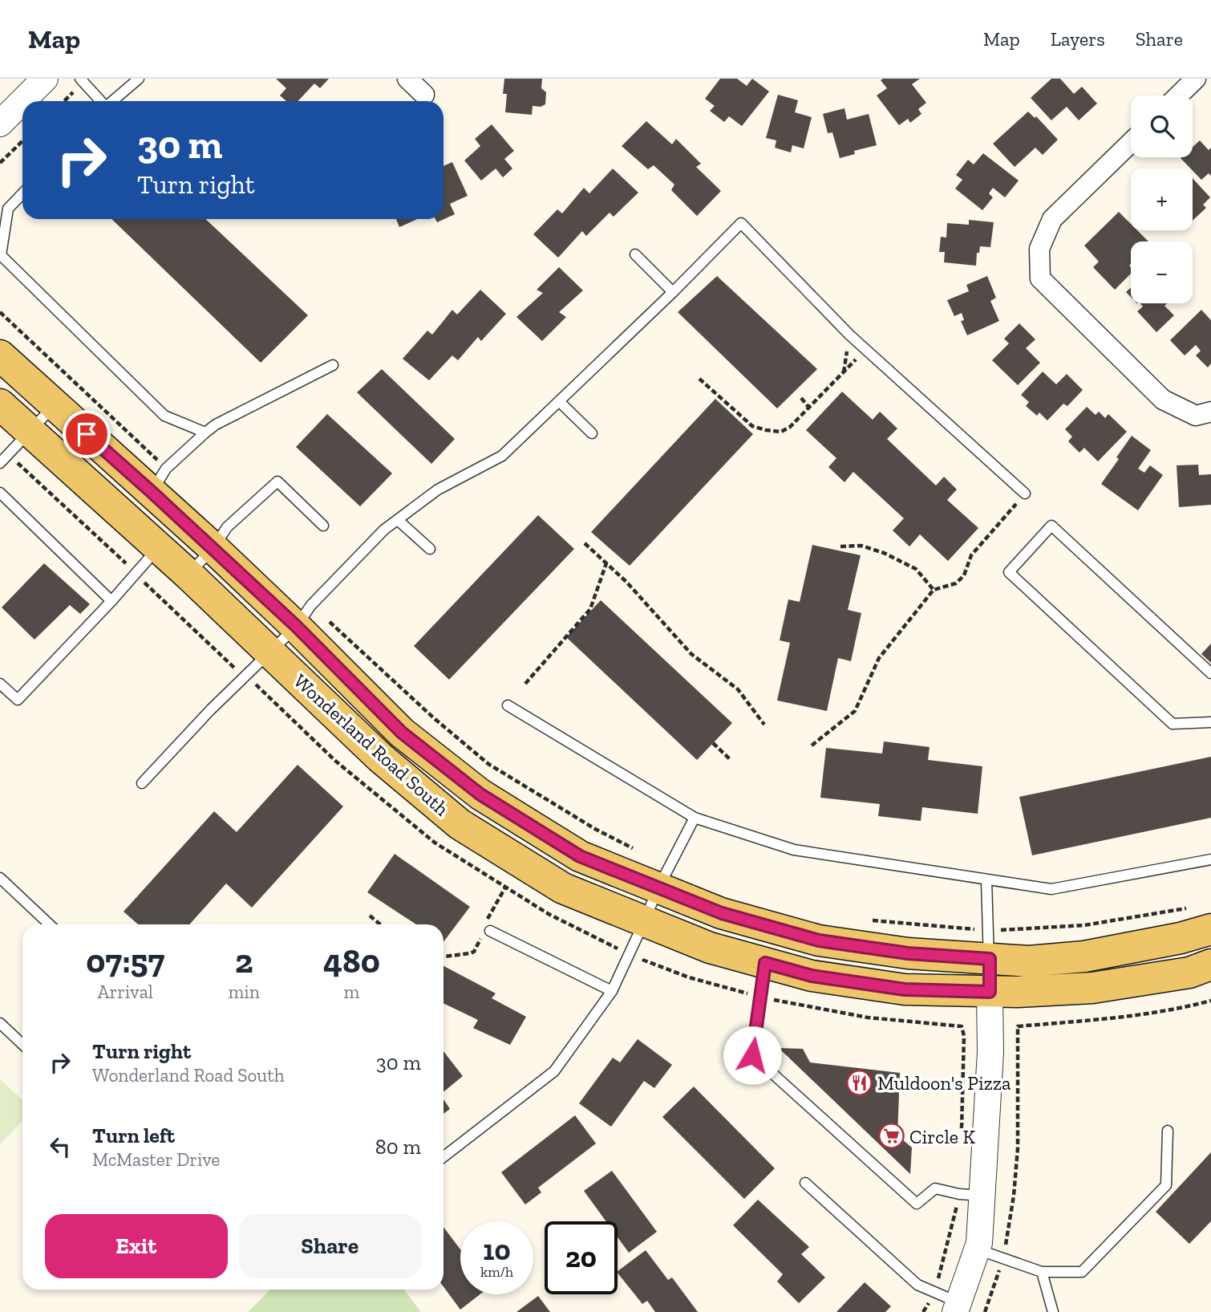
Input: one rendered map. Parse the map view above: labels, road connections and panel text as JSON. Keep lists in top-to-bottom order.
{
  "streets": {
    "main road": ["Wonderland Road South"]
  },
  "places": {
    "restaurant": ["Muldoon's Pizza"],
    "supermarket": ["Circle K"]
  },
  "page": {
    "header": "Map",
    "nav": ["Map", "Layers", "Share"],
    "map_buttons": ["+", "−"],
    "turn": ["30 m", "Turn right"],
    "eta": [
      "07:57",
      "Arrival",
      "2",
      "min",
      "480",
      "m"
    ],
    "list": [
      {
        "name": "Turn right",
        "note": "Wonderland Road South",
        "value": "30 m"
      },
      {
        "name": "Turn left",
        "note": "McMaster Drive",
        "value": "80 m"
      }
    ],
    "buttons": ["Exit", "Share"],
    "speed": "10 km/h",
    "limit": "20"
  }
}
